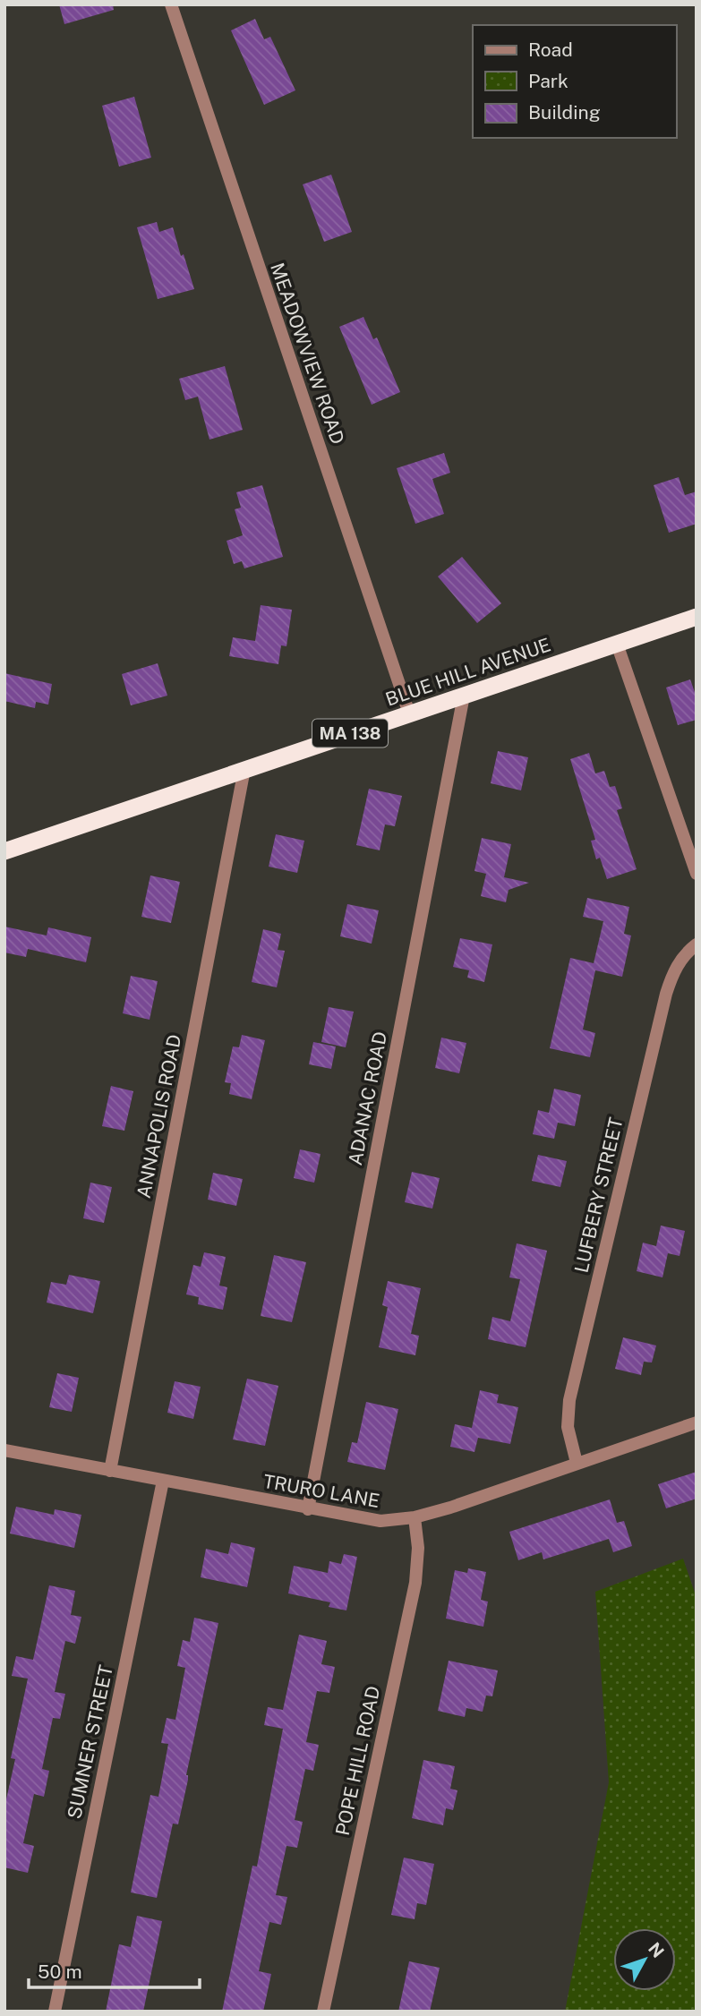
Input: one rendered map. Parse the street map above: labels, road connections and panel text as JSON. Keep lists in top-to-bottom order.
{
  "streets": {
    "highway": ["BLUE HILL AVENUE", "MA 138"],
    "street": [
      "MEADOWVIEW ROAD",
      "ADANAC ROAD",
      "ANNAPOLIS ROAD",
      "LUFBERY STREET",
      "TRURO LANE",
      "SUMNER STREET",
      "POPE HILL ROAD"
    ]
  },
  "crossings": [
    ["MEADOWVIEW ROAD", "BLUE HILL AVENUE"],
    ["BLUE HILL AVENUE", "ADANAC ROAD"],
    ["BLUE HILL AVENUE", "ANNAPOLIS ROAD"],
    ["ADANAC ROAD", "TRURO LANE"],
    ["ANNAPOLIS ROAD", "TRURO LANE"],
    ["LUFBERY STREET", "TRURO LANE"],
    ["TRURO LANE", "SUMNER STREET"],
    ["TRURO LANE", "POPE HILL ROAD"]
  ],
  "legend": ["Road", "Park", "Building"],
  "scale_bar": "50 m",
  "north": "top right"
}
